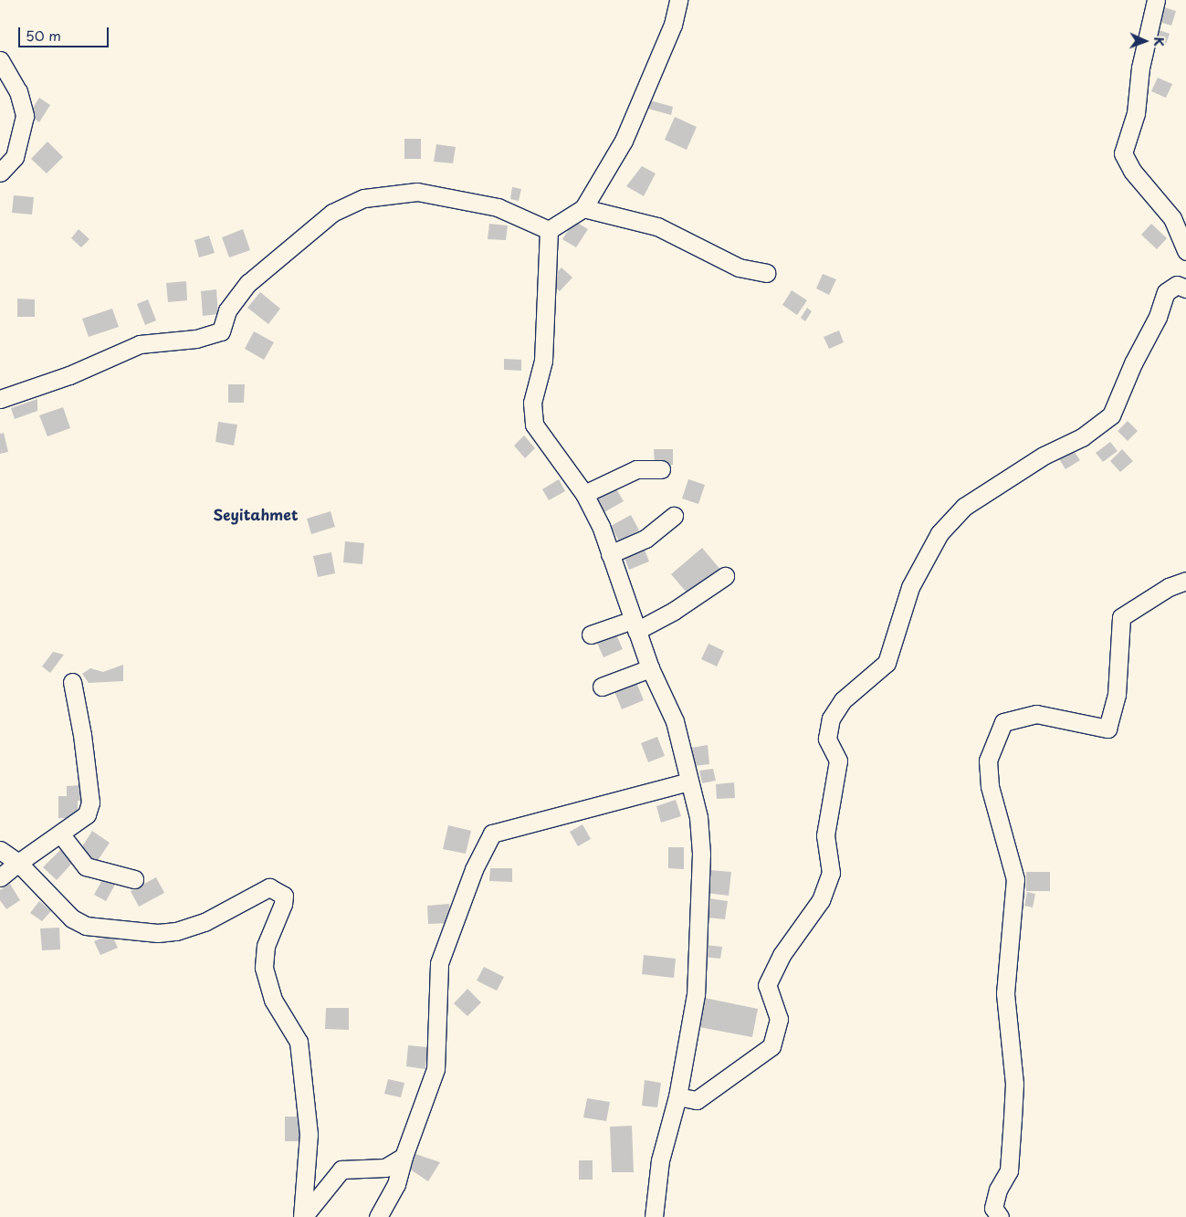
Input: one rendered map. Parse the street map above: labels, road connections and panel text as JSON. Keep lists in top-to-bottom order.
{
  "districts": ["Seyitahmet"],
  "scale_bar": "50 m",
  "north": "right"
}
